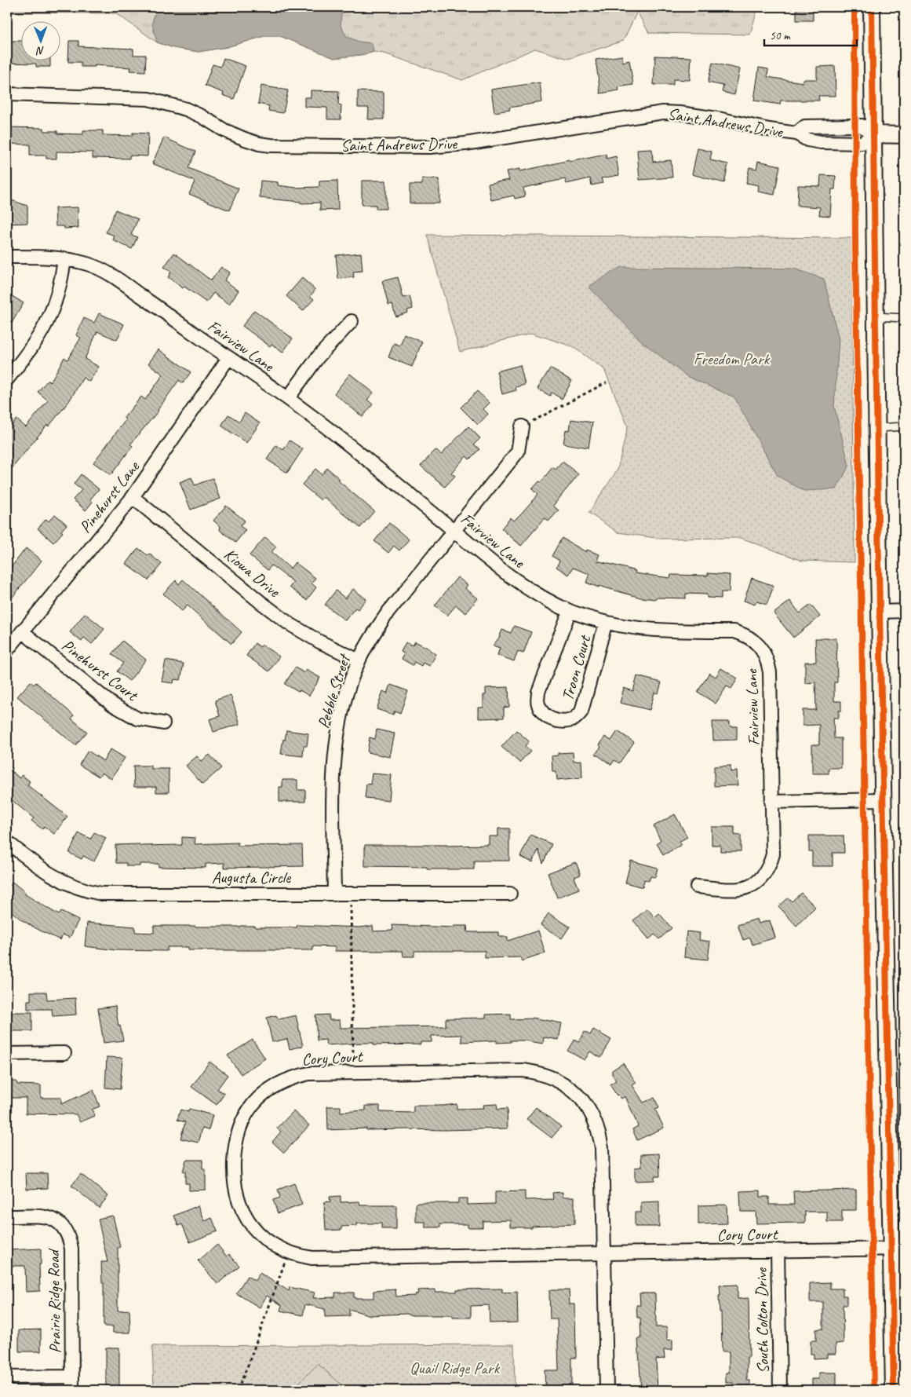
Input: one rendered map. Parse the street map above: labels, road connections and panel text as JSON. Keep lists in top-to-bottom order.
{
  "streets": {
    "street": [
      "Saint Andrews Drive",
      "Fairview Lane",
      "Pinehurst Lane",
      "Kiowa Drive",
      "Troon Court",
      "Pinehurst Court",
      "Pebble Street",
      "Augusta Circle",
      "Cory Court",
      "Prairie Ridge Road",
      "South Colton Drive"
    ]
  },
  "crossings": [
    ["Fairview Lane", "Pinehurst Lane"],
    ["Fairview Lane", "Troon Court"],
    ["Fairview Lane", "Pebble Street"],
    ["Pinehurst Lane", "Kiowa Drive"],
    ["Pinehurst Lane", "Pinehurst Court"],
    ["Kiowa Drive", "Pebble Street"],
    ["Pebble Street", "Augusta Circle"],
    ["Cory Court", "South Colton Drive"]
  ],
  "parks": ["Freedom Park", "Quail Ridge Park"],
  "scale_bar": "50 m",
  "north": "bottom"
}
